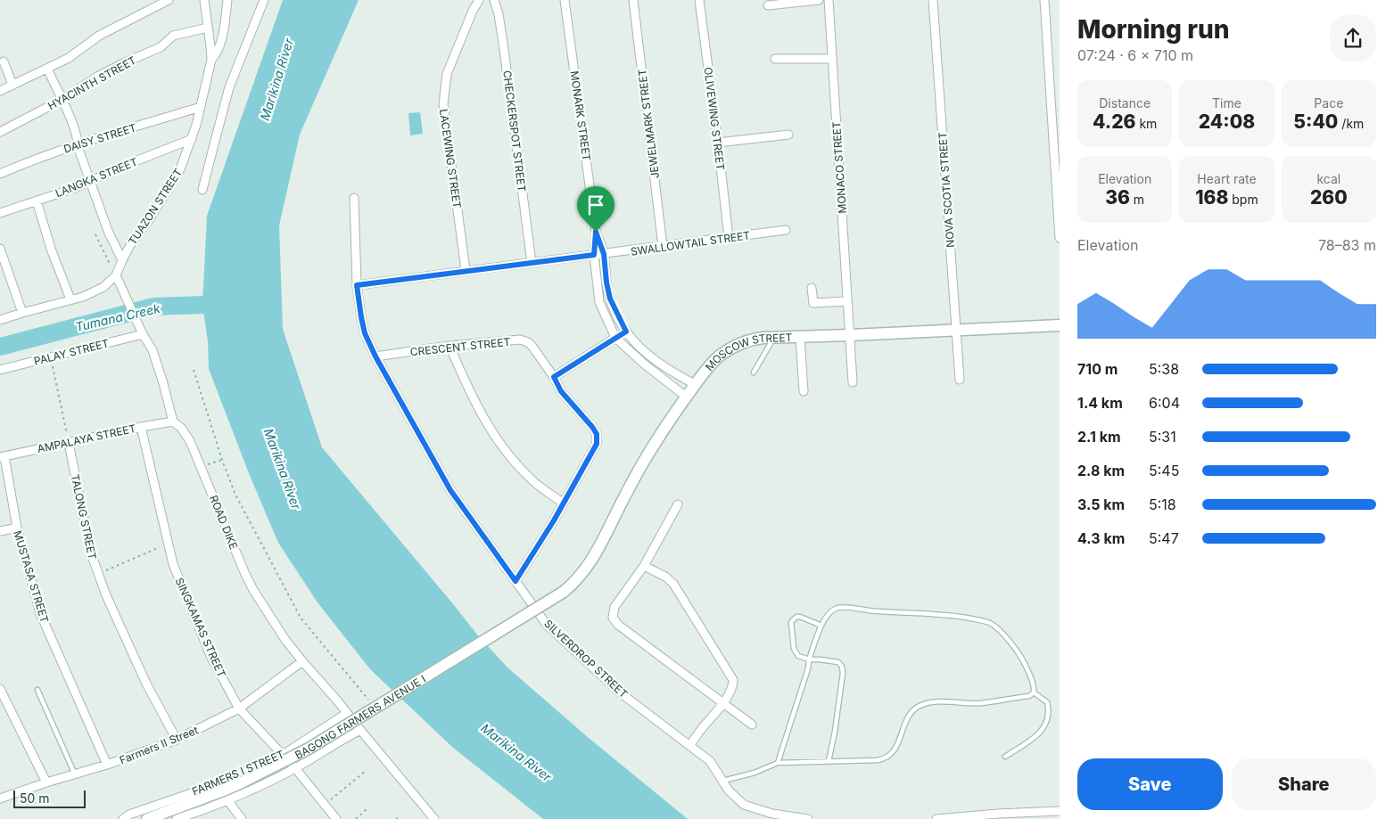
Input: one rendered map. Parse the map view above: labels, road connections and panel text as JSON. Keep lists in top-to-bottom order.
{
  "streets": {
    "street": [
      "HYACINTH STREET",
      "MONARK STREET",
      "OLIVEWING STREET",
      "JEWELMARK STREET",
      "CHECKERSPOT STREET",
      "DAISY STREET",
      "LACEWING STREET",
      "MONACO STREET",
      "LANGKA STREET",
      "NOVA SCOTIA STREET",
      "TUAZON STREET",
      "SWALLOWTAIL STREET",
      "CRESCENT STREET",
      "PALAY STREET",
      "MOSCOW STREET",
      "AMPALAYA STREET",
      "TALONG STREET",
      "ROAD DIKE",
      "MUSTASA STREET",
      "SINGKAMAS STREET",
      "SILVERDROP STREET",
      "BAGONG FARMERS AVENUE I",
      "Farmers Ⅱ Street",
      "FARMERS I STREET"
    ]
  },
  "crossings": [
    ["MONARK STREET", "SWALLOWTAIL STREET"],
    ["MONARK STREET", "MOSCOW STREET"],
    ["OLIVEWING STREET", "SWALLOWTAIL STREET"],
    ["JEWELMARK STREET", "SWALLOWTAIL STREET"],
    ["CHECKERSPOT STREET", "SWALLOWTAIL STREET"],
    ["DAISY STREET", "TUAZON STREET"],
    ["LACEWING STREET", "SWALLOWTAIL STREET"],
    ["MONACO STREET", "MOSCOW STREET"],
    ["LANGKA STREET", "TUAZON STREET"],
    ["NOVA SCOTIA STREET", "MOSCOW STREET"],
    ["TUAZON STREET", "ROAD DIKE"],
    ["SWALLOWTAIL STREET", "SILVERDROP STREET"],
    ["CRESCENT STREET", "SILVERDROP STREET"],
    ["PALAY STREET", "ROAD DIKE"],
    ["MOSCOW STREET", "BAGONG FARMERS AVENUE I"],
    ["AMPALAYA STREET", "TALONG STREET"],
    ["AMPALAYA STREET", "ROAD DIKE"],
    ["AMPALAYA STREET", "MUSTASA STREET"],
    ["AMPALAYA STREET", "SINGKAMAS STREET"],
    ["TALONG STREET", "Farmers Ⅱ Street"],
    ["ROAD DIKE", "Farmers Ⅱ Street"],
    ["ROAD DIKE", "FARMERS I STREET"],
    ["MUSTASA STREET", "Farmers Ⅱ Street"],
    ["SINGKAMAS STREET", "Farmers Ⅱ Street"],
    ["SINGKAMAS STREET", "FARMERS I STREET"]
  ],
  "water": ["Marikina River", "Tumana Creek"],
  "scale_bar": "50 m",
  "page": {
    "heading": ["Morning run", "07:24 · 6 × 710 m"],
    "stats": [
      ["Distance", "4.26 km"],
      ["Time", "24:08"],
      ["Pace", "5:40 /km"],
      ["Elevation", "36 m"],
      ["Heart rate", "168 bpm"],
      ["kcal", "260"]
    ],
    "chart": ["Elevation", "78–83 m"],
    "list": [
      {
        "name": "710 m",
        "note": "5:38"
      },
      {
        "name": "1.4 km",
        "note": "6:04"
      },
      {
        "name": "2.1 km",
        "note": "5:31"
      },
      {
        "name": "2.8 km",
        "note": "5:45"
      },
      {
        "name": "3.5 km",
        "note": "5:18"
      },
      {
        "name": "4.3 km",
        "note": "5:47"
      }
    ],
    "buttons": ["Save", "Share"],
    "scale": "50 m"
  }
}
